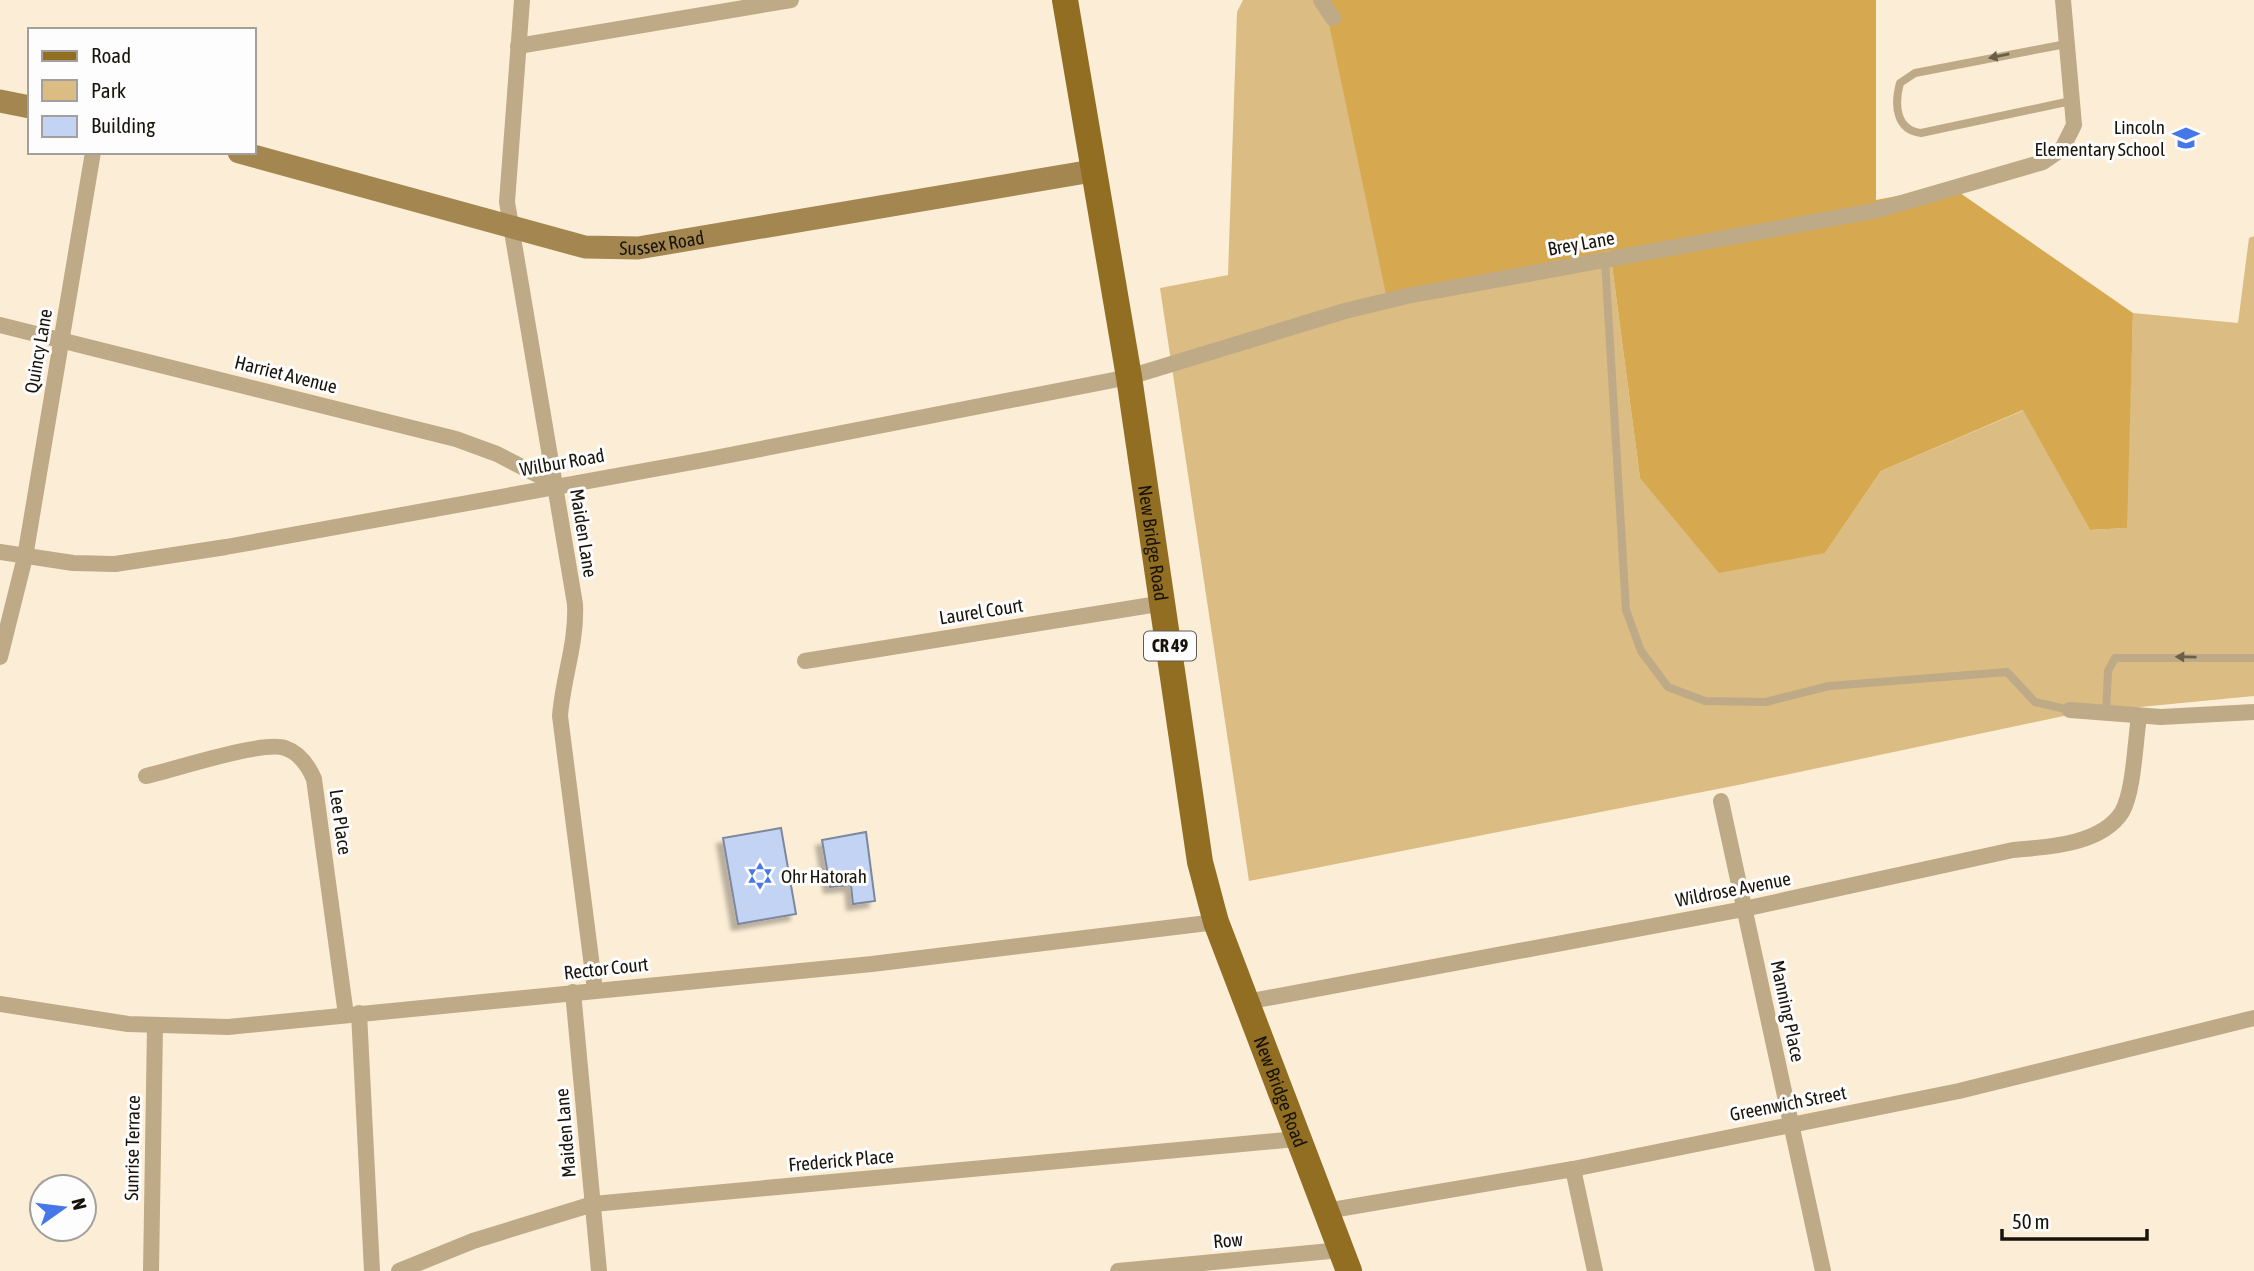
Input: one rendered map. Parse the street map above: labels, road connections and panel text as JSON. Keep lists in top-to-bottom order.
{
  "streets": {
    "main road": ["New Bridge Road", "CR 49"],
    "street": [
      "Sussex Road",
      "Brey Lane",
      "Quincy Lane",
      "Harriet Avenue",
      "Wilbur Road",
      "Maiden Lane",
      "Laurel Court",
      "Lee Place",
      "Wildrose Avenue",
      "Rector Court",
      "Manning Place",
      "Greenwich Street",
      "Sunrise Terrace",
      "Frederick Place",
      "Row"
    ]
  },
  "crossings": [
    ["Sussex Road", "Maiden Lane"],
    ["Sussex Road", "New Bridge Road"],
    ["Brey Lane", "Wilbur Road"],
    ["Brey Lane", "New Bridge Road"],
    ["Quincy Lane", "Harriet Avenue"],
    ["Quincy Lane", "Wilbur Road"],
    ["Harriet Avenue", "Wilbur Road"],
    ["Harriet Avenue", "Maiden Lane"],
    ["Wilbur Road", "Maiden Lane"],
    ["Wilbur Road", "New Bridge Road"],
    ["Maiden Lane", "Rector Court"],
    ["Maiden Lane", "Frederick Place"],
    ["New Bridge Road", "Laurel Court"],
    ["New Bridge Road", "Wildrose Avenue"],
    ["New Bridge Road", "Rector Court"],
    ["New Bridge Road", "Greenwich Street"],
    ["New Bridge Road", "Frederick Place"],
    ["New Bridge Road", "Row"],
    ["Lee Place", "Rector Court"],
    ["Wildrose Avenue", "Manning Place"],
    ["Rector Court", "Sunrise Terrace"],
    ["Manning Place", "Greenwich Street"]
  ],
  "places": {
    "school or university": ["Lincoln Elementary School"],
    "synagogue": ["Ohr Hatorah"]
  },
  "legend": ["Road", "Park", "Building"],
  "scale_bar": "50 m",
  "north": "right"
}
